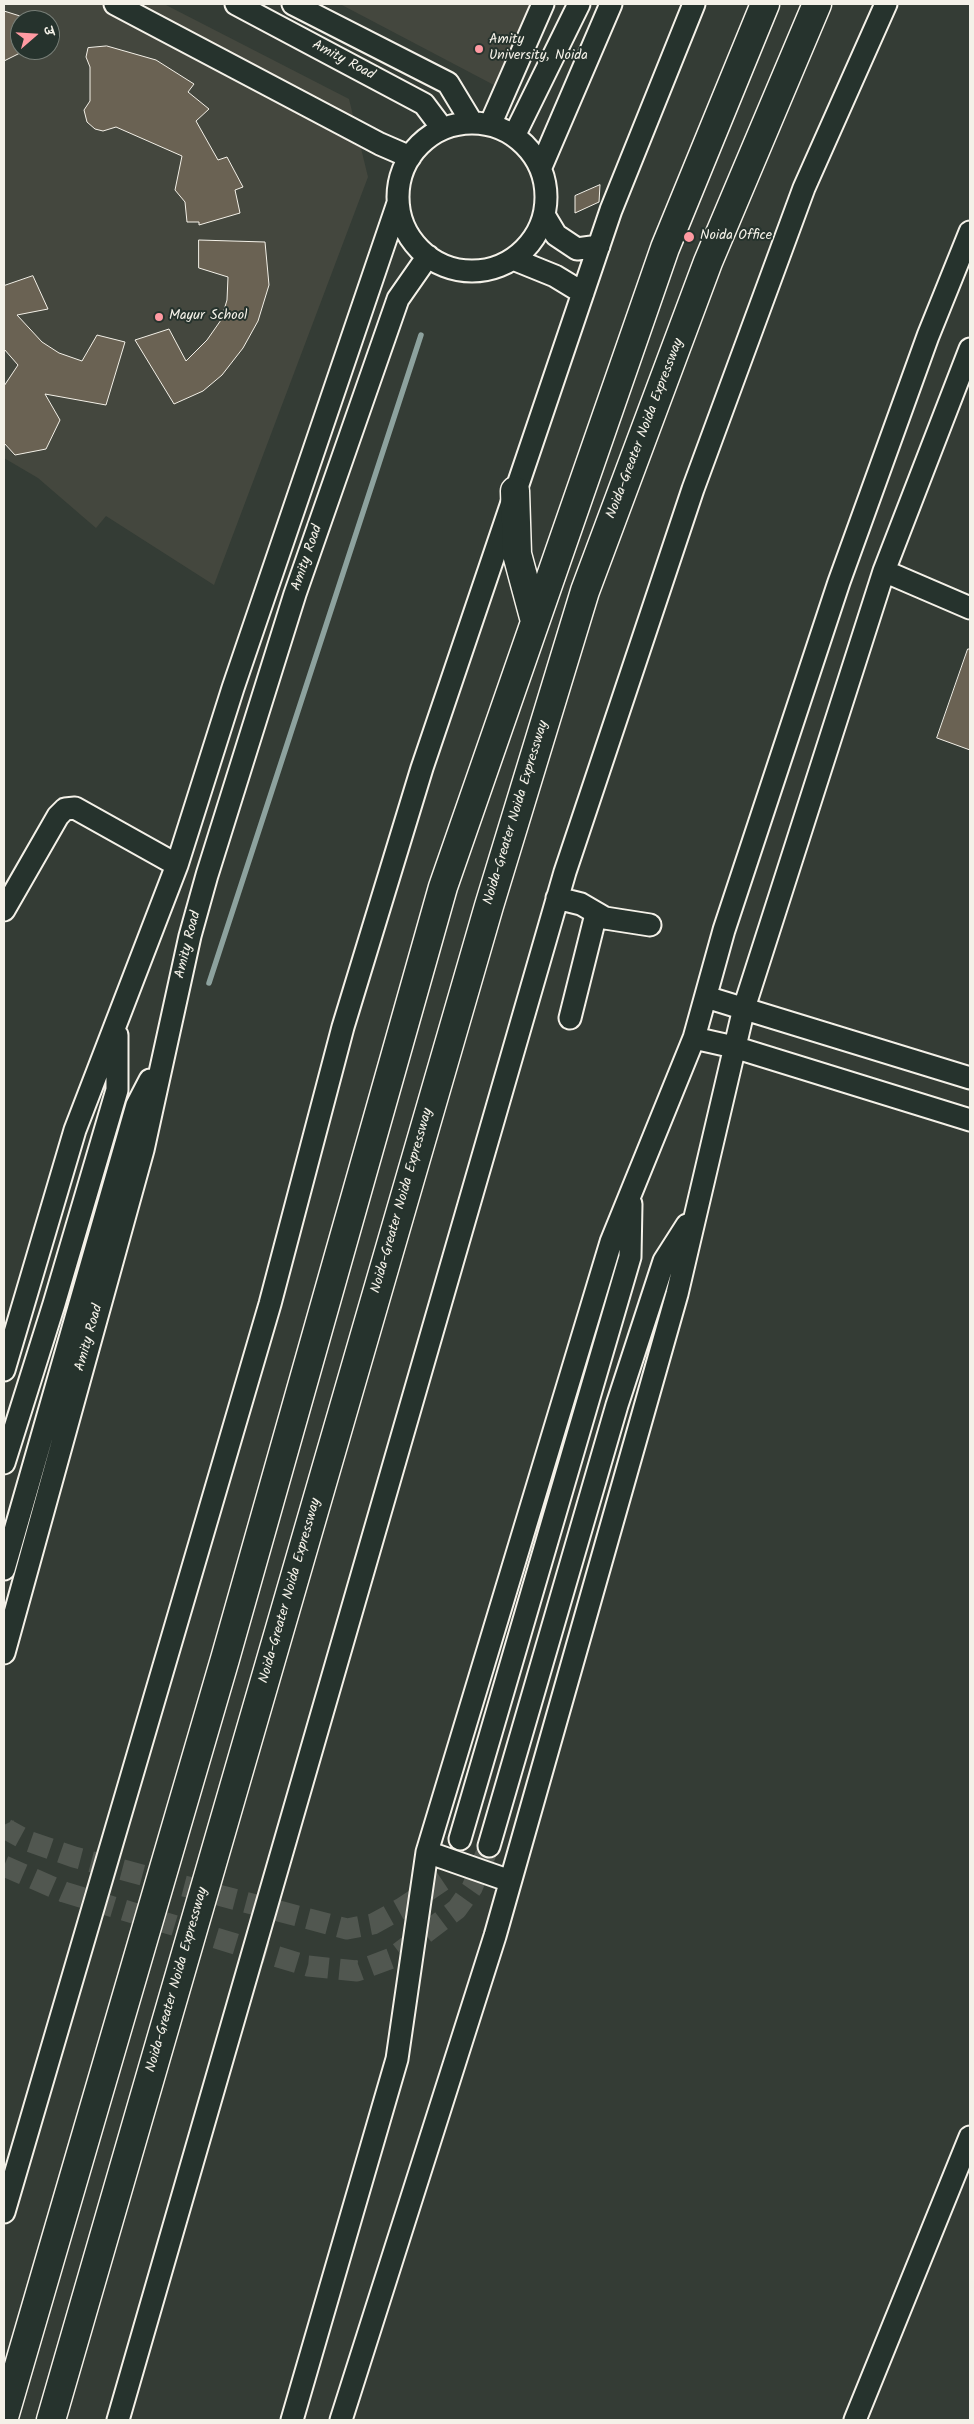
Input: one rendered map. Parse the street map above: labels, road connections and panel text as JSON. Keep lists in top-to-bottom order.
{
  "streets": {
    "highway": ["Noida-Greater Noida Expressway"],
    "street": ["Amity Road"]
  },
  "places": ["Amity University, Noida", "Noida Office", "Mayur School"],
  "north": "right"
}
